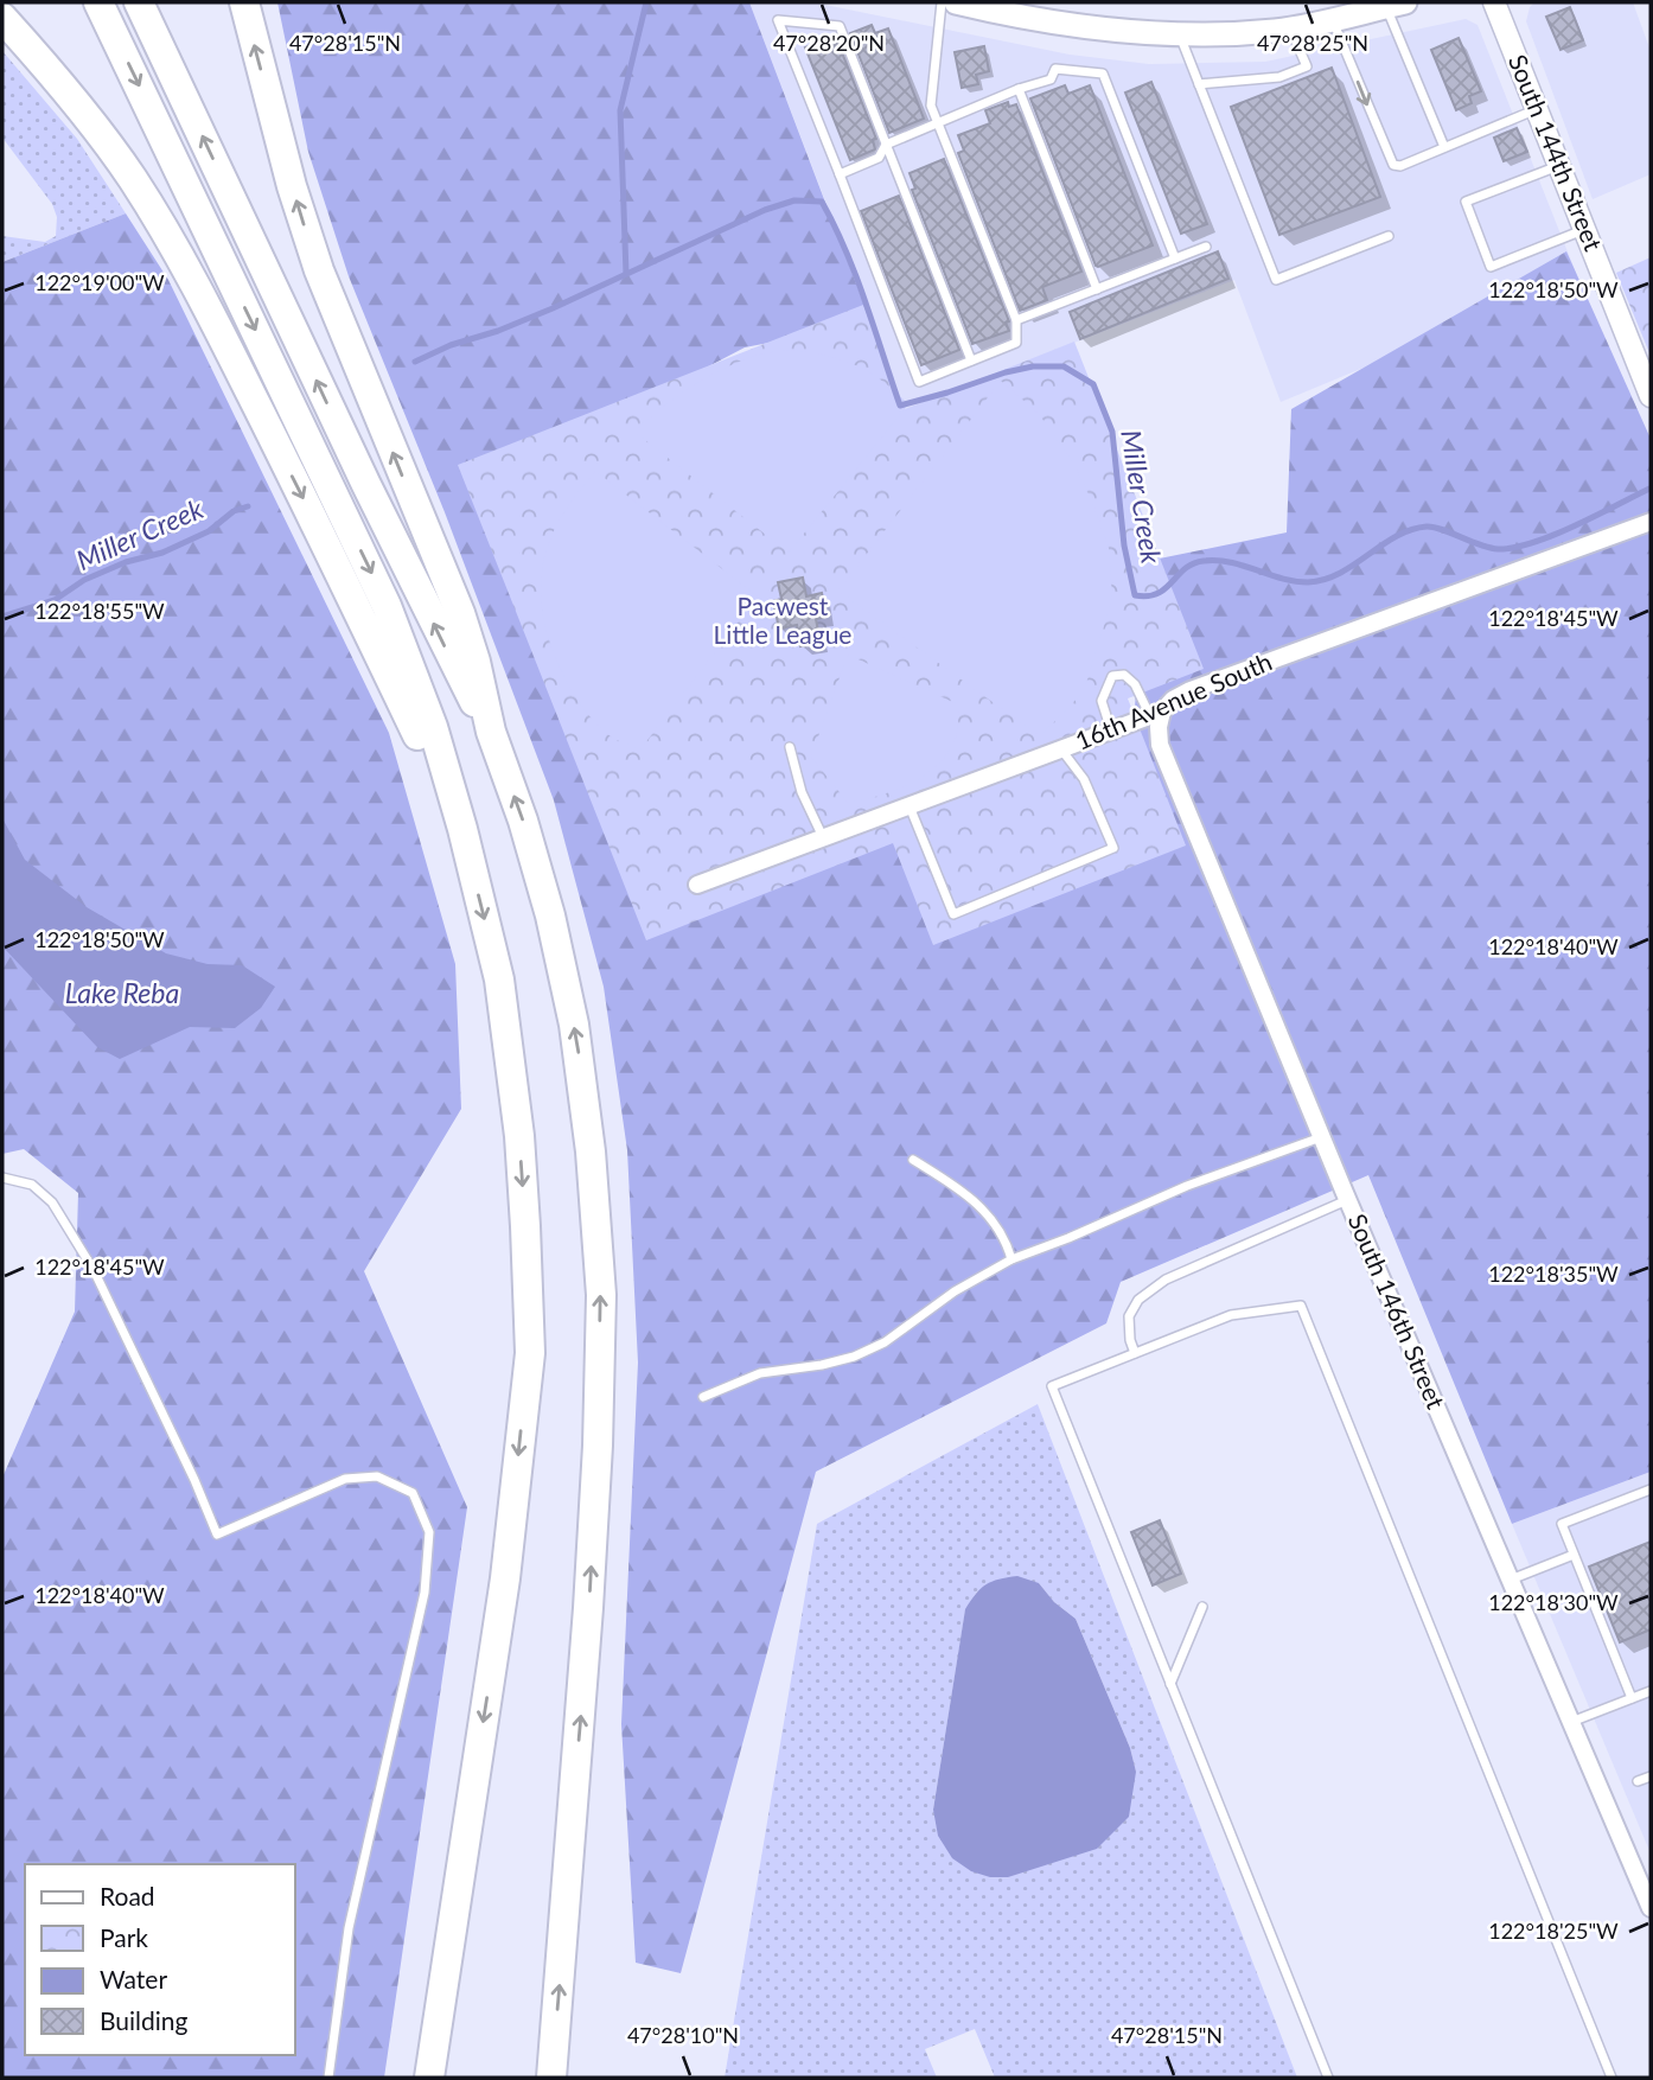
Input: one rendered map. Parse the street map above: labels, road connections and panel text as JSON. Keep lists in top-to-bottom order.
{
  "streets": {
    "street": ["South 144th Street", "16th Avenue South", "South 146th Street"]
  },
  "crossings": [
    ["16th Avenue South", "South 146th Street"]
  ],
  "water": ["Miller Creek", "Lake Reba"],
  "parks": ["Pacwest Little League"],
  "legend": [
    "Road",
    "Park",
    "Water",
    "Building"
  ],
  "coordinates": [
    "47°28'15\"N",
    "47°28'20\"N",
    "47°28'25\"N",
    "122°19'00\"W",
    "122°18'50\"W",
    "122°18'55\"W",
    "122°18'45\"W",
    "122°18'40\"W",
    "122°18'35\"W",
    "122°18'30\"W",
    "122°18'25\"W",
    "47°28'10\"N"
  ]
}
